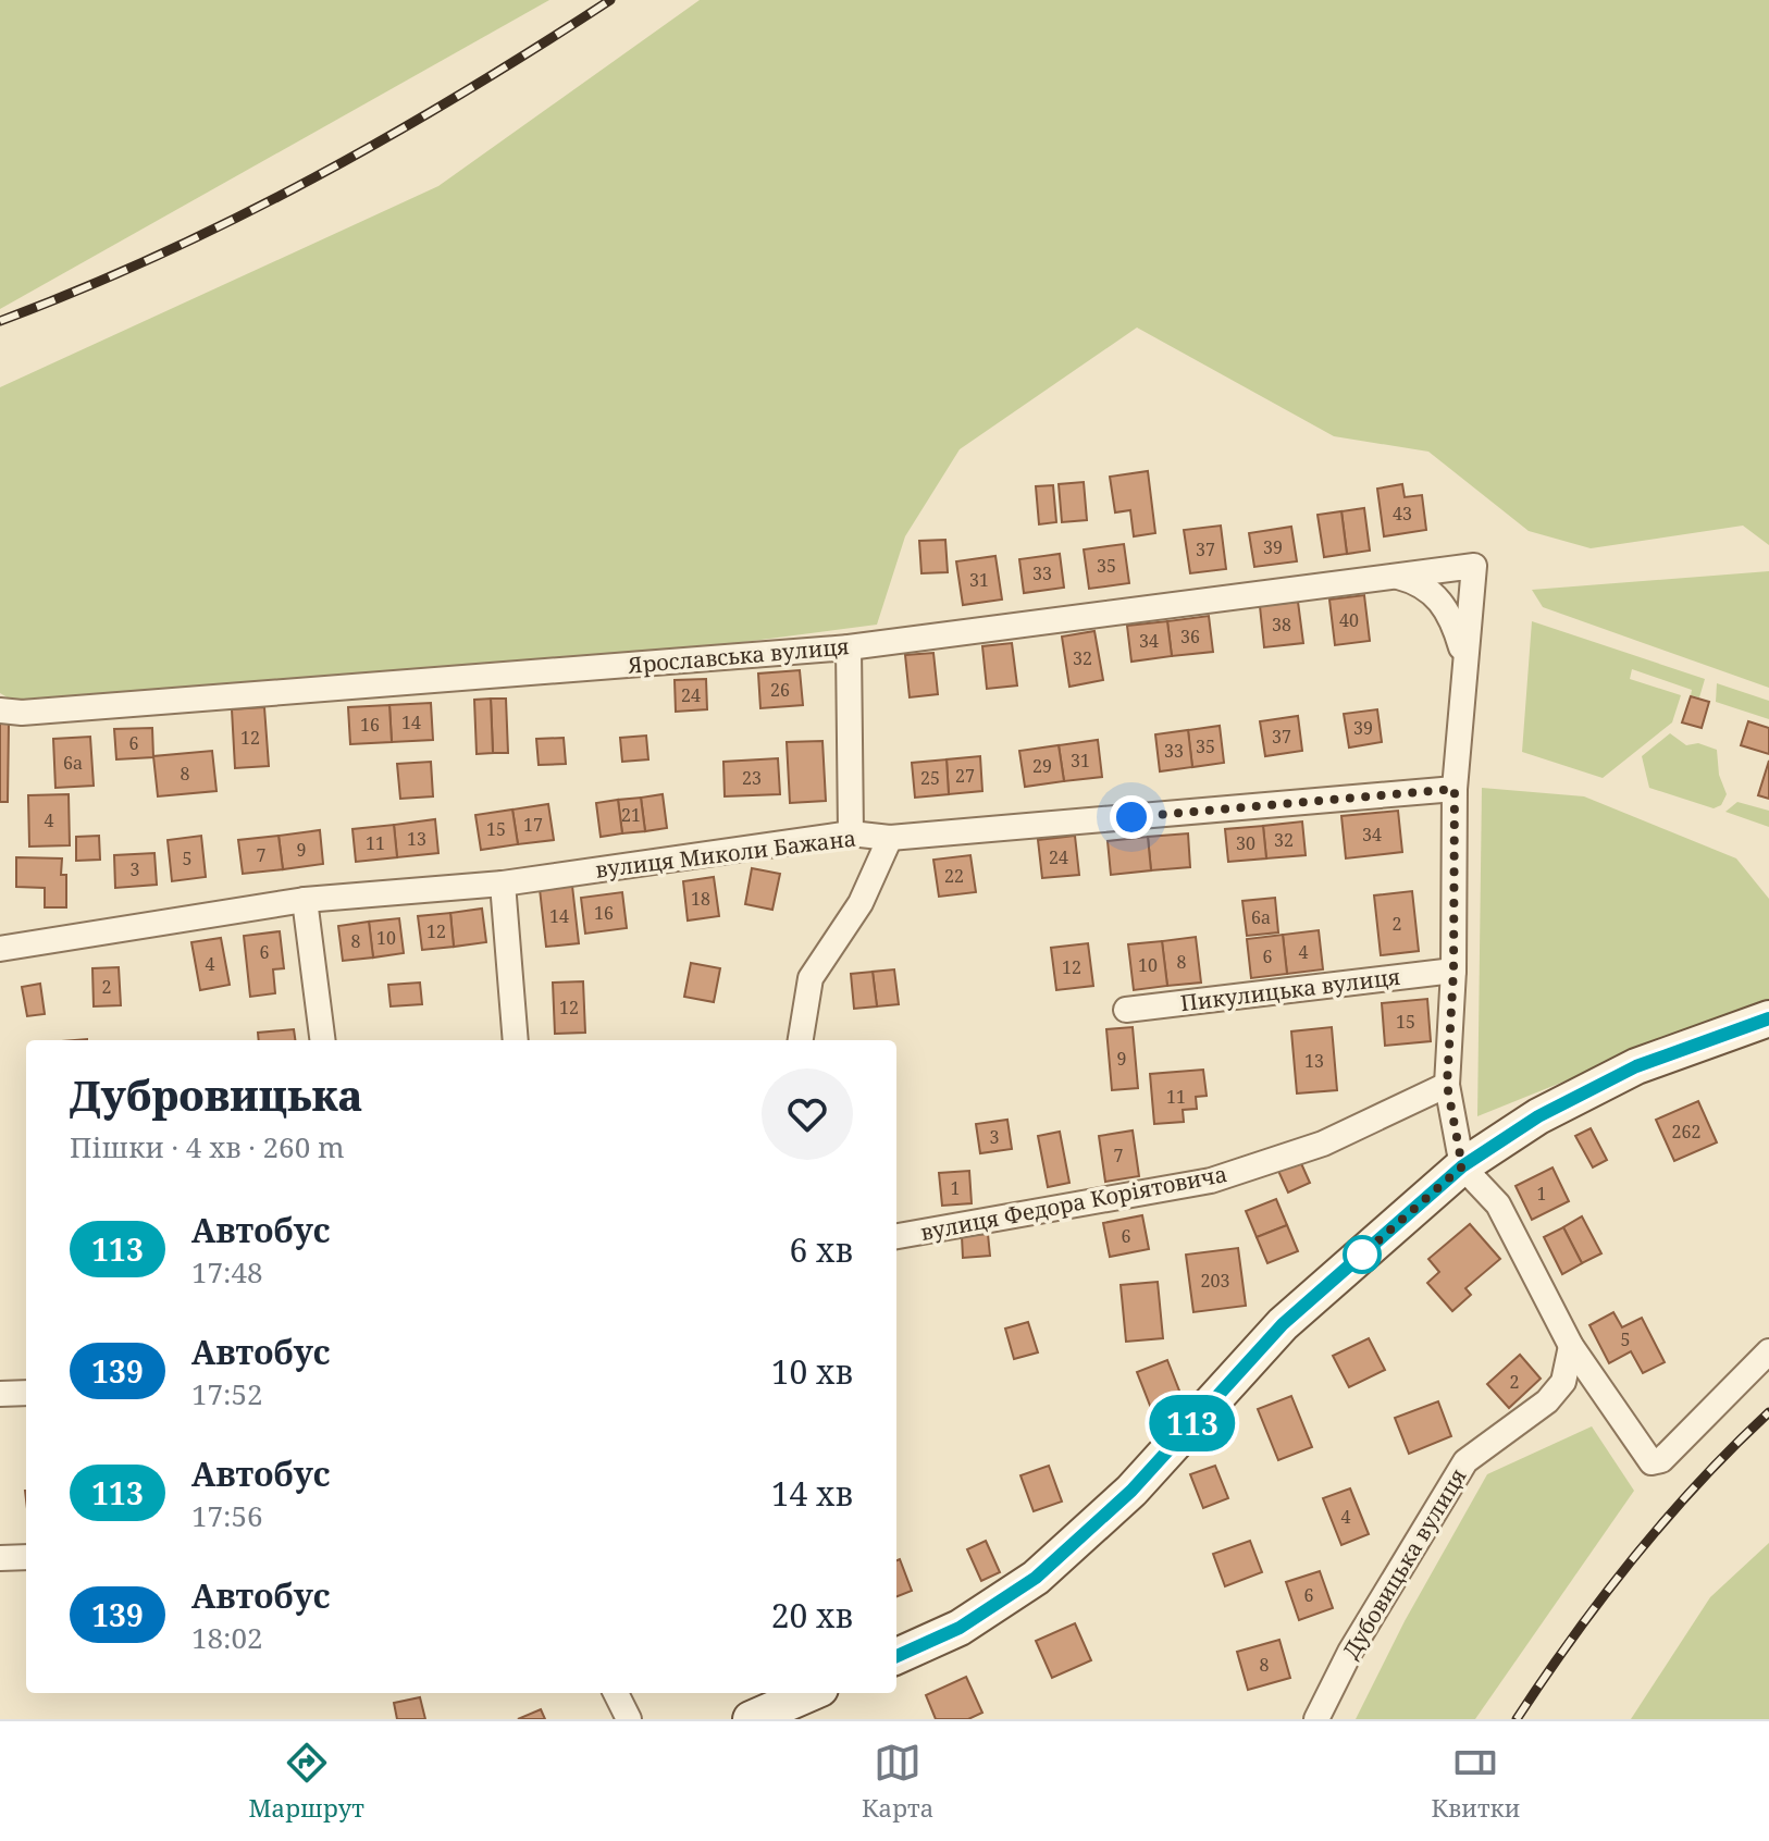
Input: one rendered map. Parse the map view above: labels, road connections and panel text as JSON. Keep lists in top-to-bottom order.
{
  "streets": {
    "street": [
      "Ярославська вулиця",
      "вулиця Миколи Бажана",
      "Пикулицька вулиця",
      "вулиця Федора Коріятовича",
      "Дубовицька вулиця"
    ]
  },
  "lines": ["bus line 113"],
  "house_numbers": [
    "43",
    "39",
    "37",
    "35",
    "33",
    "31",
    "40",
    "38",
    "36",
    "34",
    "32",
    "26",
    "24",
    "14",
    "16",
    "39",
    "37",
    "12",
    "6",
    "35",
    "33",
    "31",
    "6а",
    "29",
    "8",
    "27",
    "23",
    "25",
    "21",
    "4",
    "17",
    "15",
    "34",
    "13",
    "32",
    "11",
    "30",
    "9",
    "7",
    "24",
    "5",
    "3",
    "22",
    "18",
    "16",
    "14",
    "6а",
    "2",
    "12",
    "10",
    "8",
    "6",
    "4",
    "6",
    "8",
    "4",
    "10",
    "12",
    "2",
    "12",
    "15",
    "9",
    "13",
    "11",
    "262",
    "3",
    "7",
    "1",
    "1",
    "6",
    "203",
    "5",
    "2",
    "4",
    "6",
    "8"
  ],
  "page": {
    "on_map": "113",
    "heading": ["Дубровицька", "Пішки · 4 хв · 260 m"],
    "list": [
      {
        "mark": "113",
        "name": "Автобус",
        "note": "17:48",
        "value": "6 хв"
      },
      {
        "mark": "139",
        "name": "Автобус",
        "note": "17:52",
        "value": "10 хв"
      },
      {
        "mark": "113",
        "name": "Автобус",
        "note": "17:56",
        "value": "14 хв"
      },
      {
        "mark": "139",
        "name": "Автобус",
        "note": "18:02",
        "value": "20 хв"
      }
    ],
    "tabs": ["Маршрут", "Карта", "Квитки"]
  }
}
